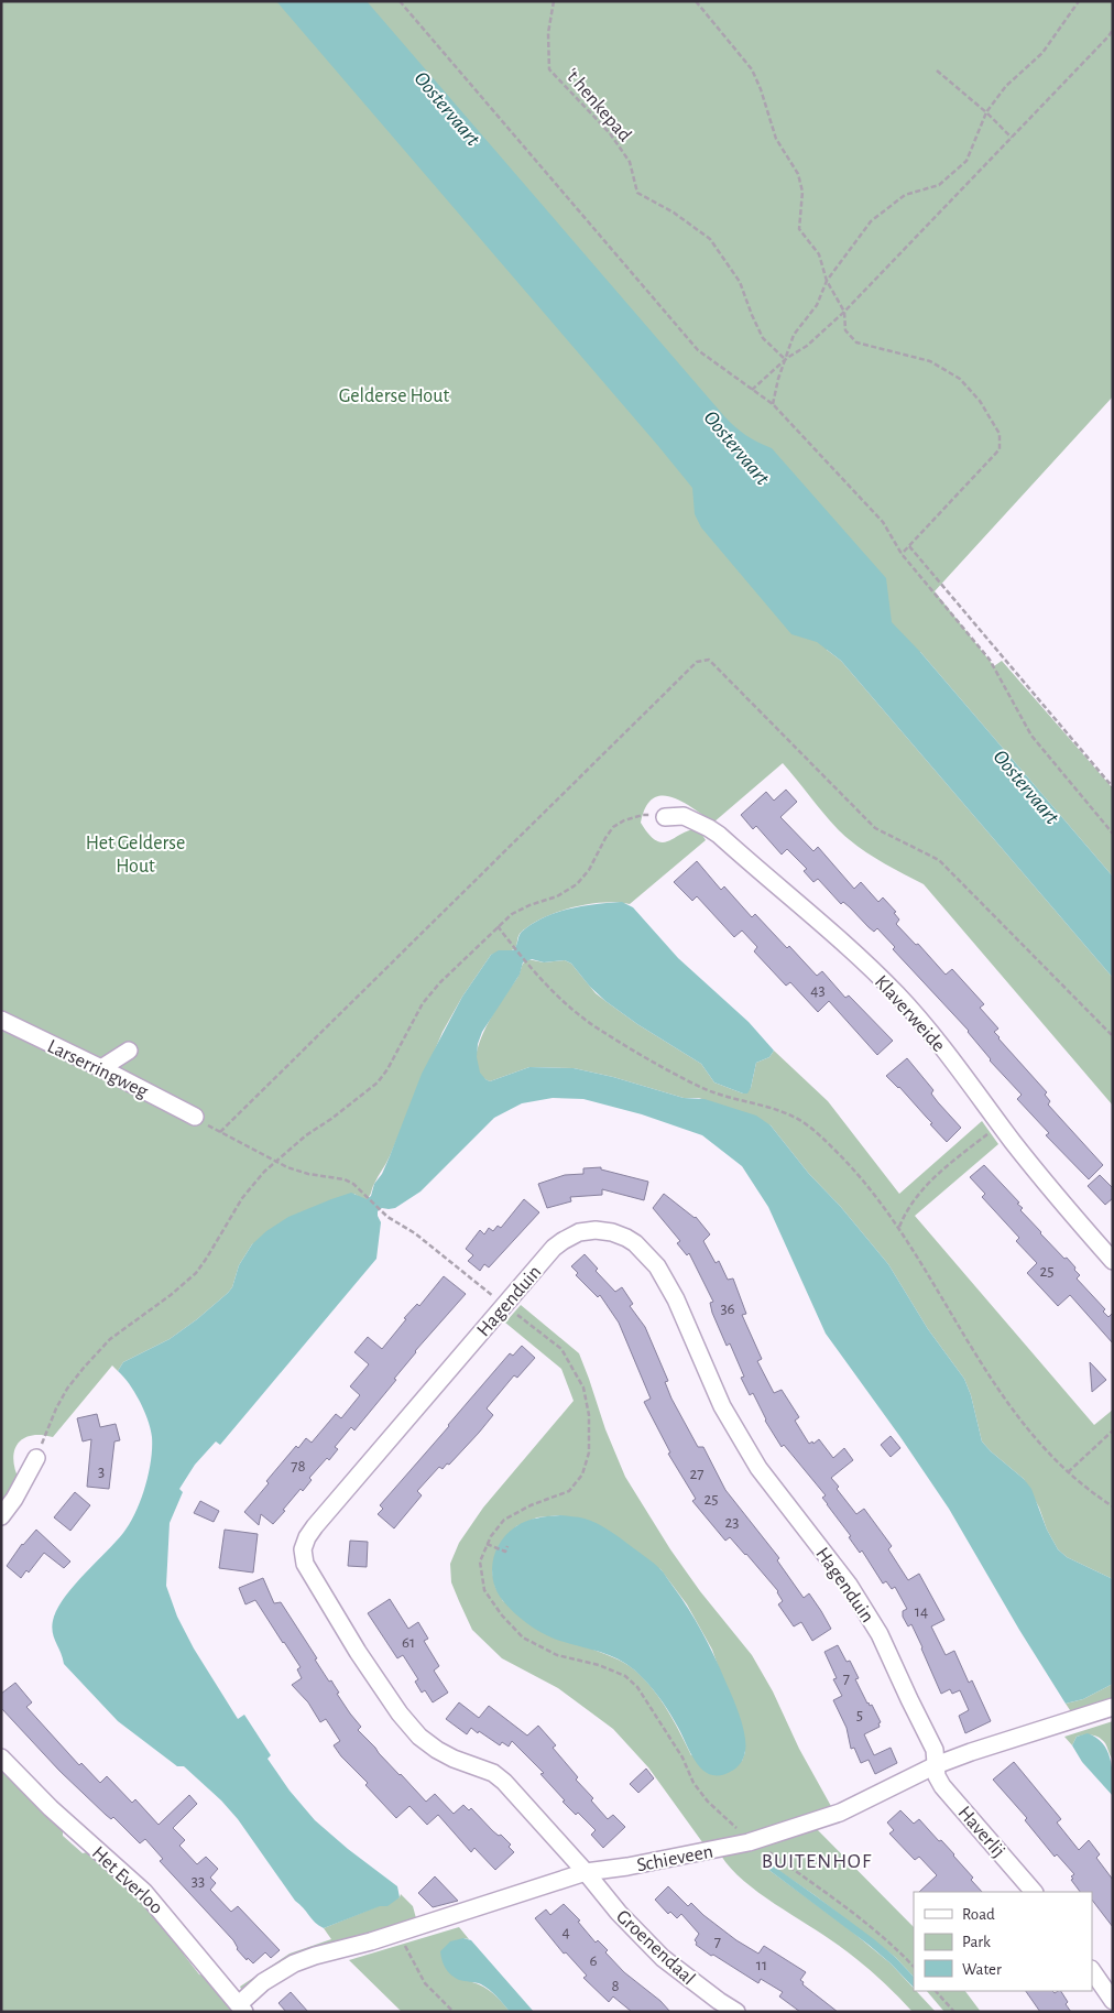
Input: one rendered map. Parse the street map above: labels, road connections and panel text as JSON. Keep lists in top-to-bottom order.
{
  "streets": {
    "street": [
      "Klaverweide",
      "Larserringweg",
      "Hagenduin",
      "Haverlij",
      "Schieveen",
      "Het Everloo",
      "Groenendaal"
    ],
    "path": ["'t henkepad"]
  },
  "crossings": [
    ["Hagenduin", "Haverlij"],
    ["Hagenduin", "Schieveen"],
    ["Hagenduin", "Groenendaal"],
    ["Haverlij", "Schieveen"],
    ["Schieveen", "Het Everloo"],
    ["Schieveen", "Groenendaal"]
  ],
  "districts": ["BUITENHOF"],
  "water": ["Oostervaart"],
  "parks": ["Gelderse Hout", "Het Gelderse Hout"],
  "house_numbers": [
    "43",
    "25",
    "36",
    "78",
    "3",
    "27",
    "25",
    "23",
    "14",
    "61",
    "7",
    "5",
    "33",
    "4",
    "7",
    "6",
    "11",
    "8"
  ],
  "legend": ["Road", "Park", "Water"]
}
